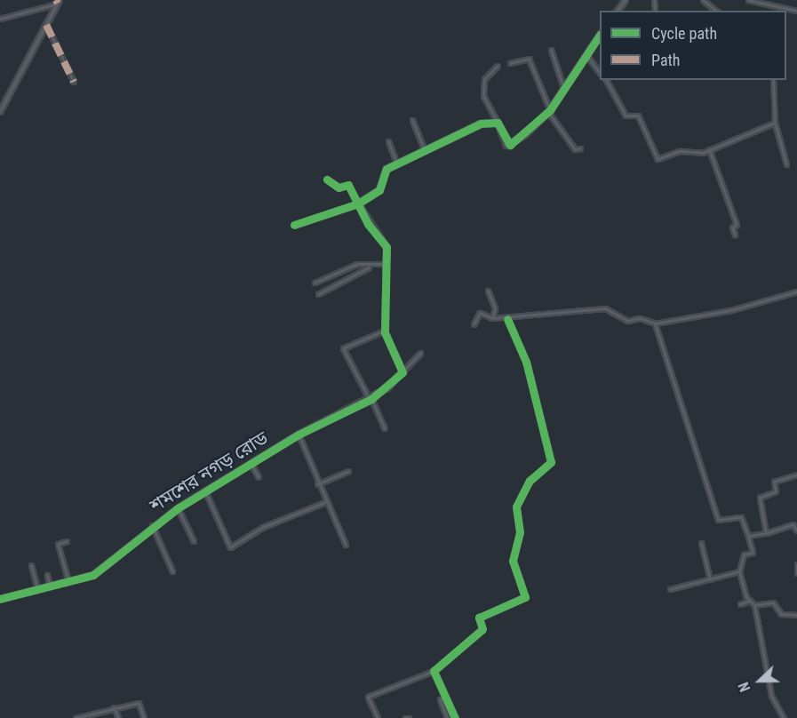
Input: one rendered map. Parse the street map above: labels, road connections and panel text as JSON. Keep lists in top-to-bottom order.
{
  "streets": {
    "street": ["শমশের নগড় রোড"]
  },
  "legend": ["Cycle path", "Path"],
  "north": "left"
}
